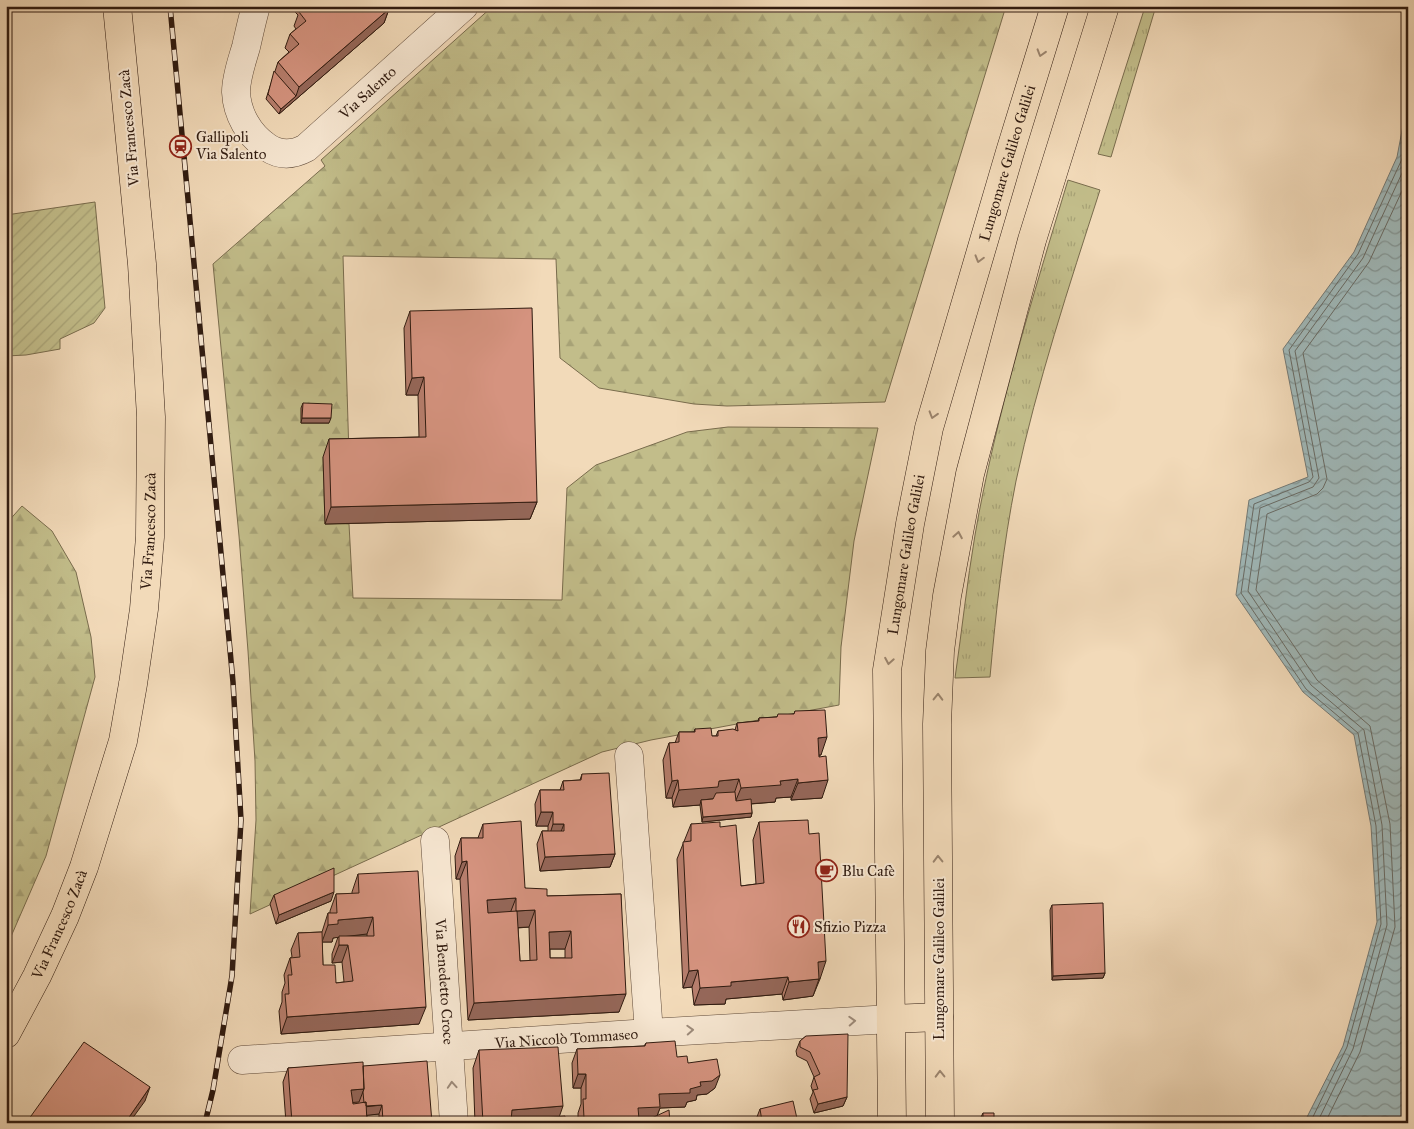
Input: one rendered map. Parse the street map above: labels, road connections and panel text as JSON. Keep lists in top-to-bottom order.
{
  "streets": {
    "main road": ["Via Francesco Zacà", "Lungomare Galileo Galilei"],
    "street": ["Via Salento", "Via Benedetto Croce", "Via Niccolò Tommaseo"]
  },
  "crossings": [
    ["Lungomare Galileo Galilei", "Via Niccolò Tommaseo"],
    ["Via Benedetto Croce", "Via Niccolò Tommaseo"]
  ],
  "one_way": ["Via Niccolò Tommaseo"],
  "places": {
    "station": ["Gallipoli Via Salento"],
    "cafe": ["Blu Cafè"],
    "restaurant": ["Sfizio Pizza"]
  }
}
